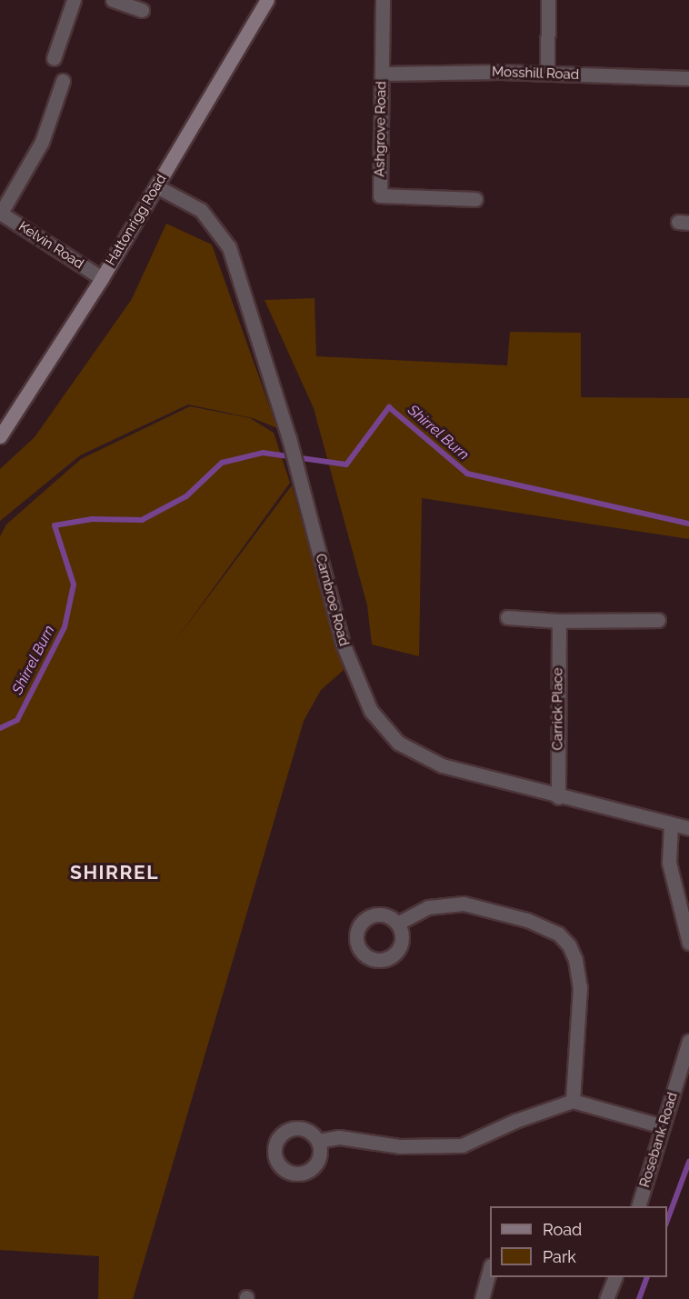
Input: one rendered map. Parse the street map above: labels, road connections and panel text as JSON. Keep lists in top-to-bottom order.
{
  "streets": {
    "street": [
      "Mosshill Road",
      "Ashgrove Road",
      "Hattonrigg Road",
      "Kelvin Road",
      "Carnbroe Road",
      "Carrick Place",
      "Rosebank Road"
    ]
  },
  "crossings": [
    ["Mosshill Road", "Ashgrove Road"],
    ["Hattonrigg Road", "Kelvin Road"],
    ["Hattonrigg Road", "Carnbroe Road"],
    ["Carnbroe Road", "Carrick Place"]
  ],
  "districts": ["SHIRREL"],
  "water": ["Shirrel Burn"],
  "legend": ["Road", "Park"]
}
